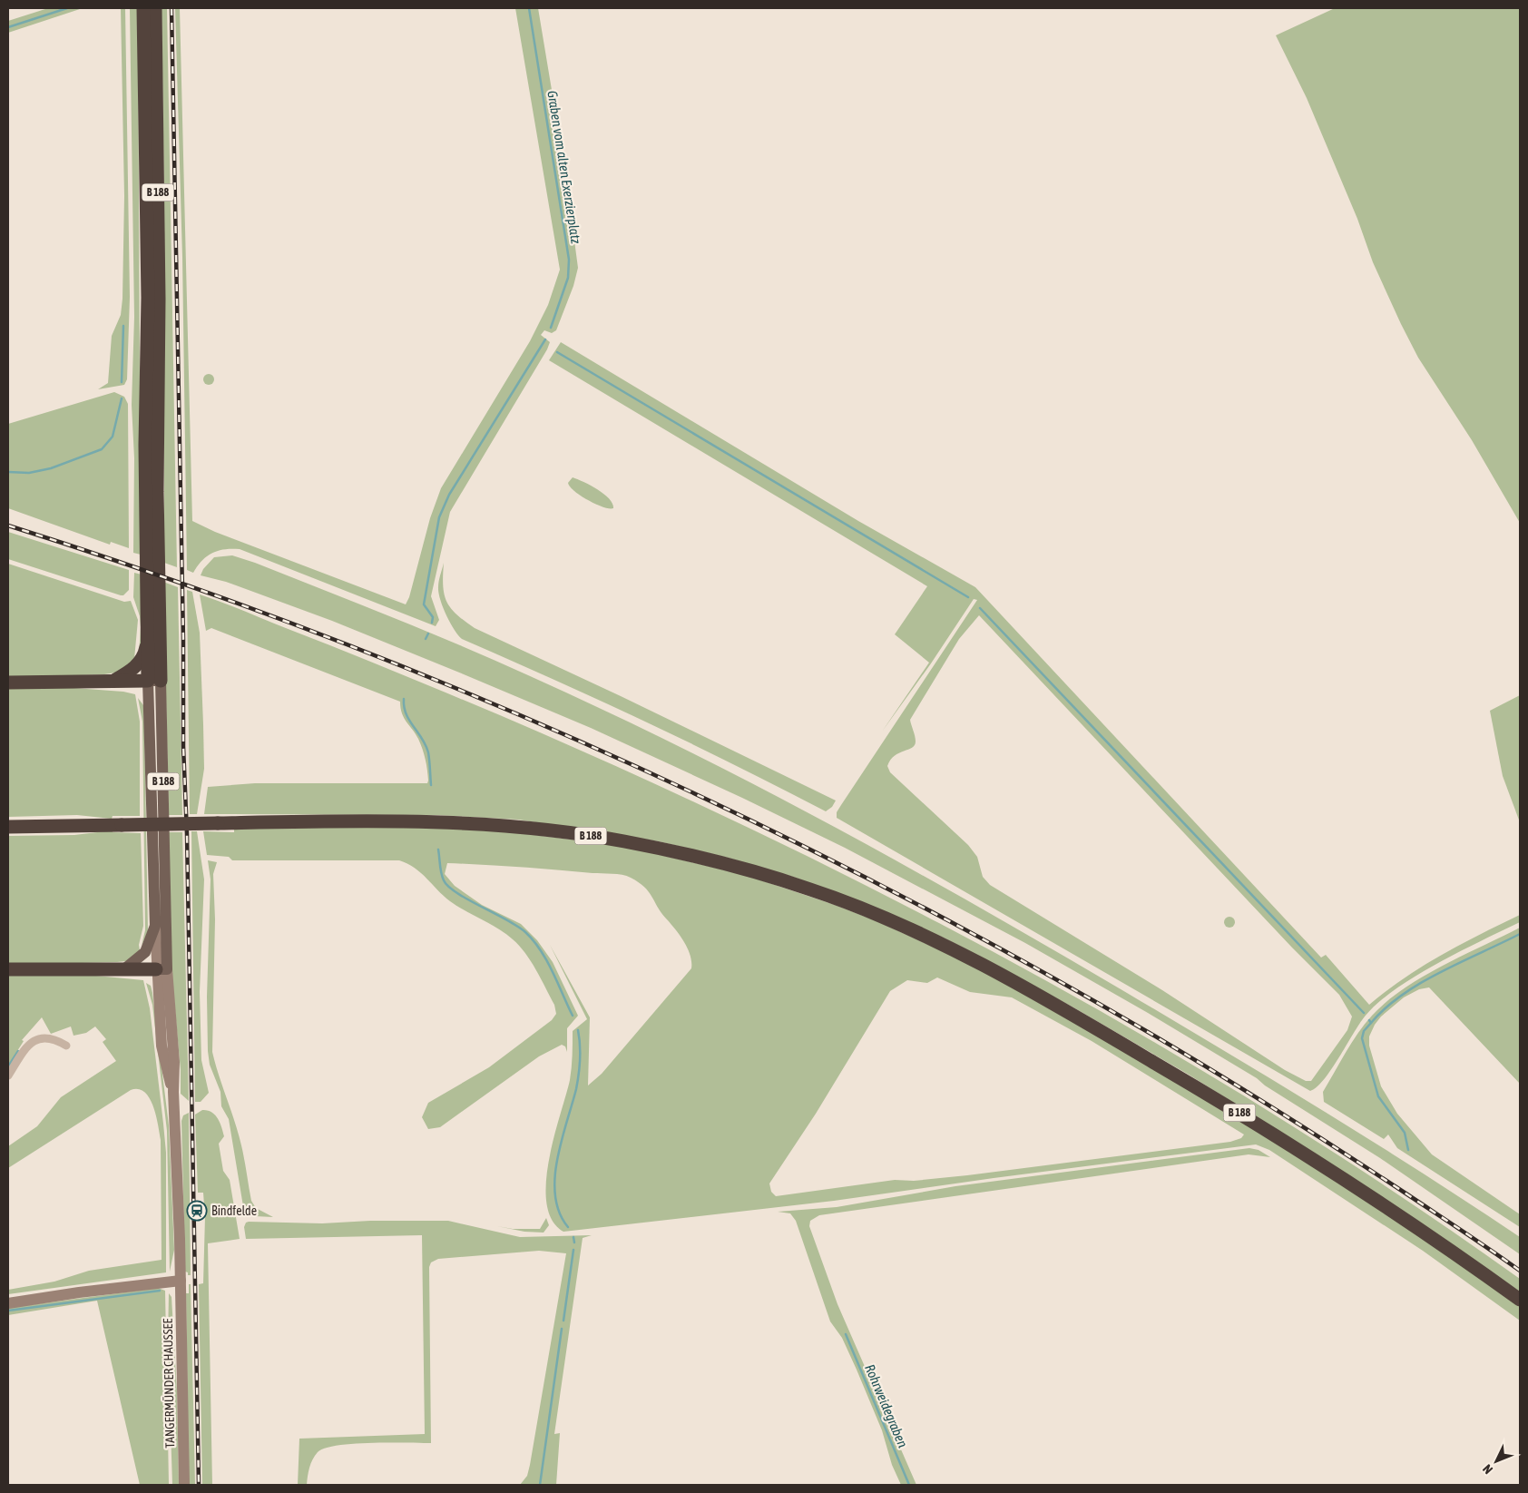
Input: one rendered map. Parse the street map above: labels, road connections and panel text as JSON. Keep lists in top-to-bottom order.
{
  "streets": {
    "highway": ["B 188"],
    "main road": ["TANGERMÜNDER CHAUSSEE"]
  },
  "crossings": [
    ["B 188", "TANGERMÜNDER CHAUSSEE"]
  ],
  "water": ["Graben vom alten Exerzierplatz", "Rohrweidegraben"],
  "places": {
    "station": ["Bindfelde"]
  },
  "north": "bottom left"
}
